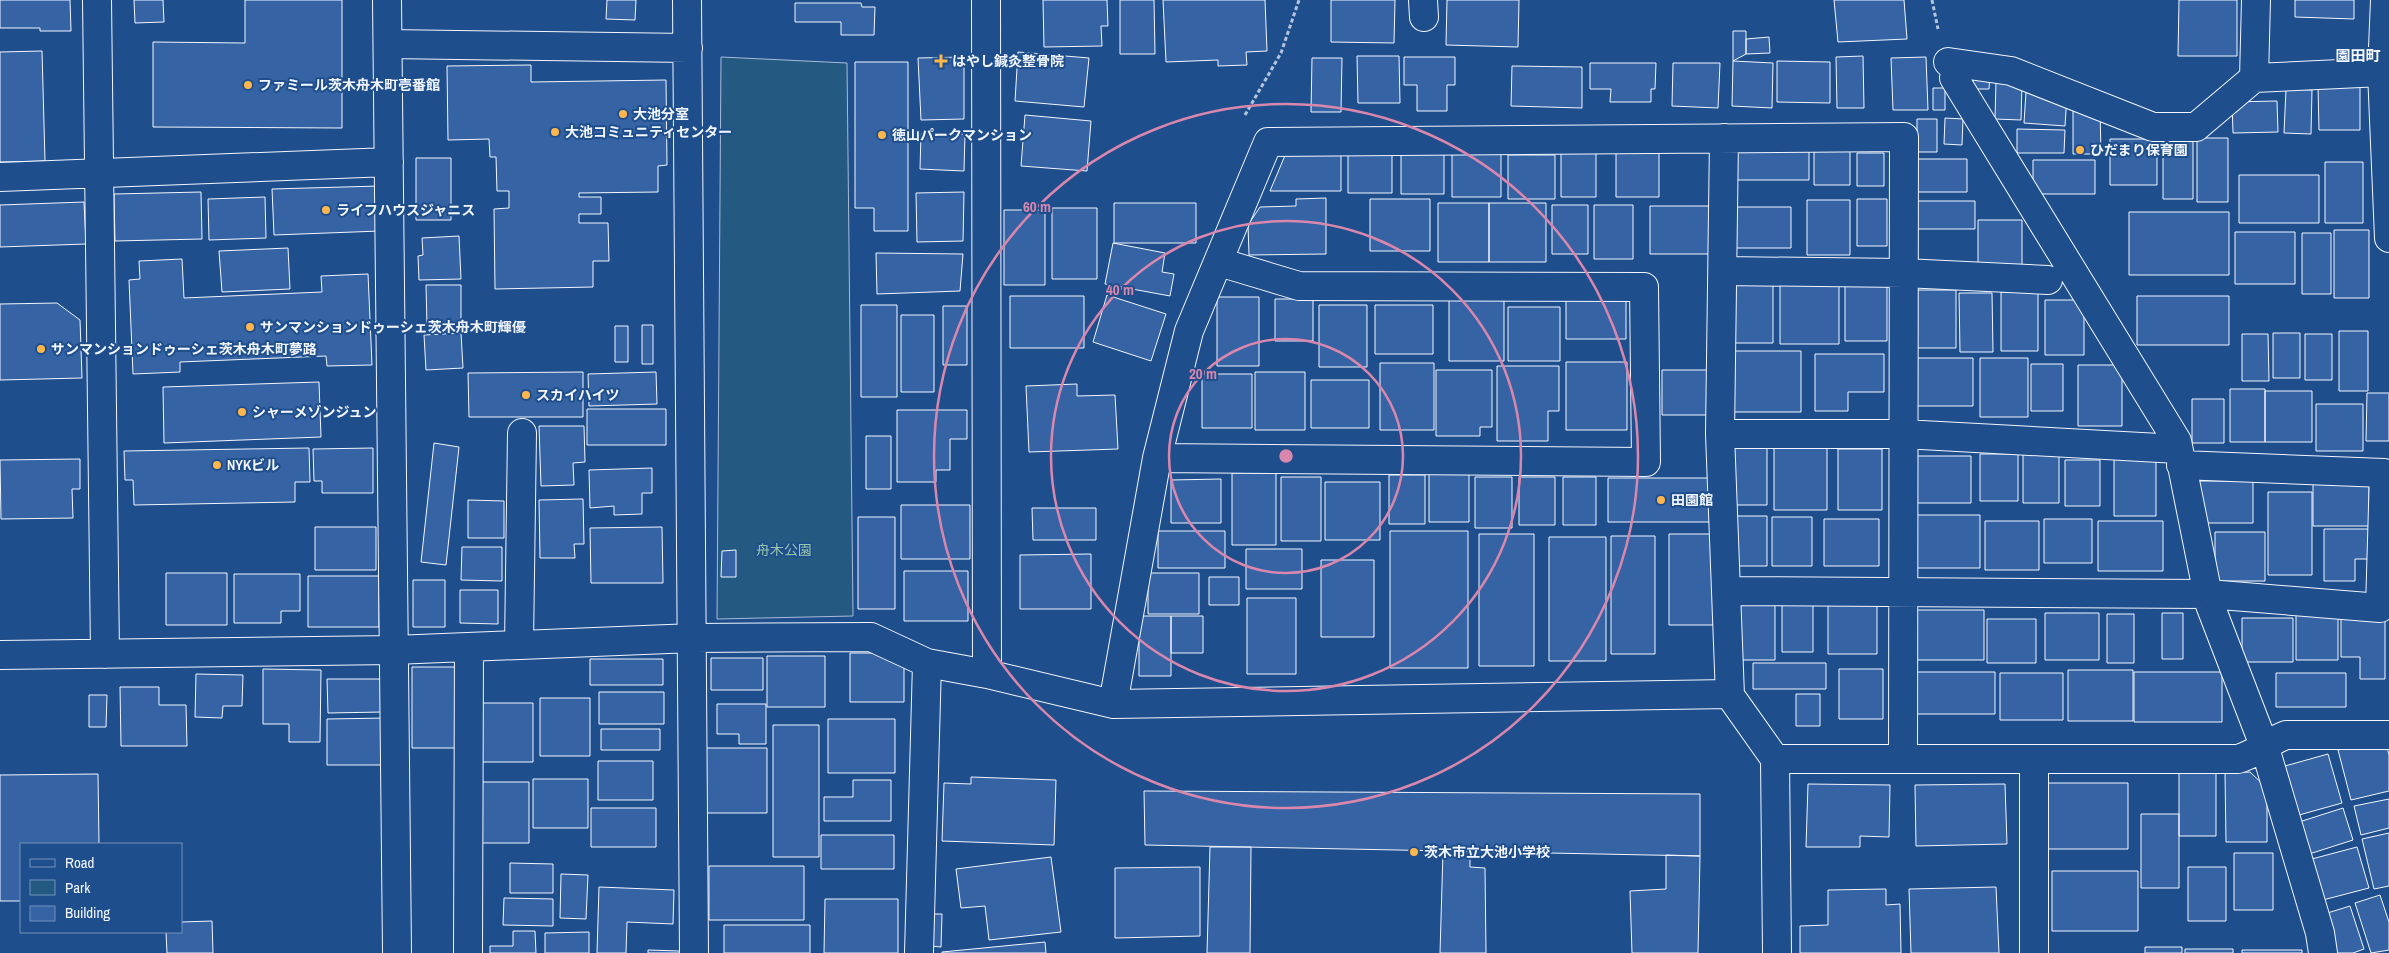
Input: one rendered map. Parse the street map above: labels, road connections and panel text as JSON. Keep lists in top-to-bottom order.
{
  "districts": ["園田町"],
  "parks": ["舟木公園"],
  "places": {
    "health": ["はやし鍼灸整骨院"],
    "other": [
      "ファミール茨木舟木町壱番館",
      "大池分室",
      "大池コミュニティセンター",
      "徳山パークマンション",
      "ひだまり保育園",
      "ライフハウスジャニス",
      "サンマンションドゥーシェ茨木舟木町輝優",
      "サンマンションドゥーシェ茨木舟木町夢路",
      "スカイハイツ",
      "シャーメゾンジュン",
      "NYKビル",
      "田園館",
      "茨木市立大池小学校"
    ]
  },
  "legend": ["Road", "Park", "Building"],
  "rings": ["60 m", "40 m", "20 m"]
}
